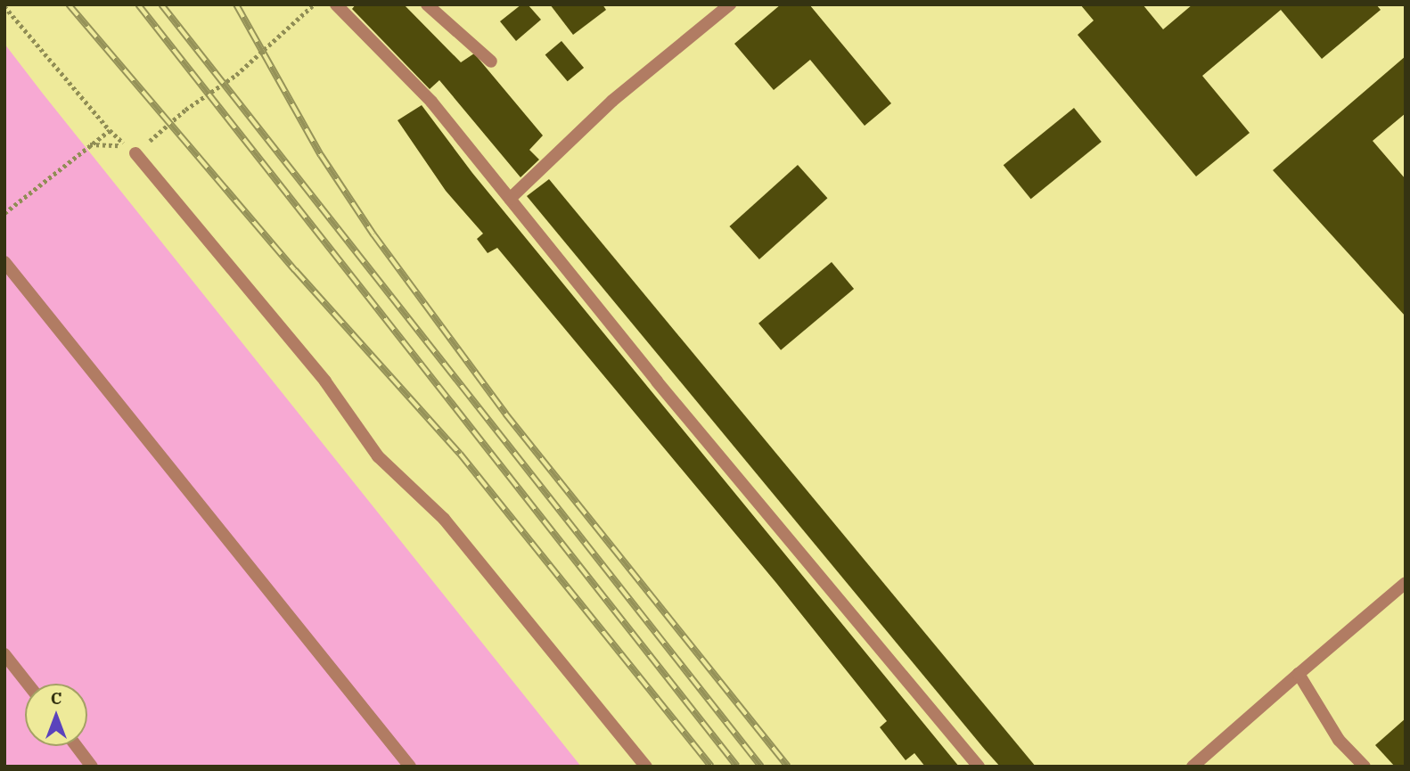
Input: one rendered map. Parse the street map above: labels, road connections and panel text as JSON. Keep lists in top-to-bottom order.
{
  "north": "top"
}
